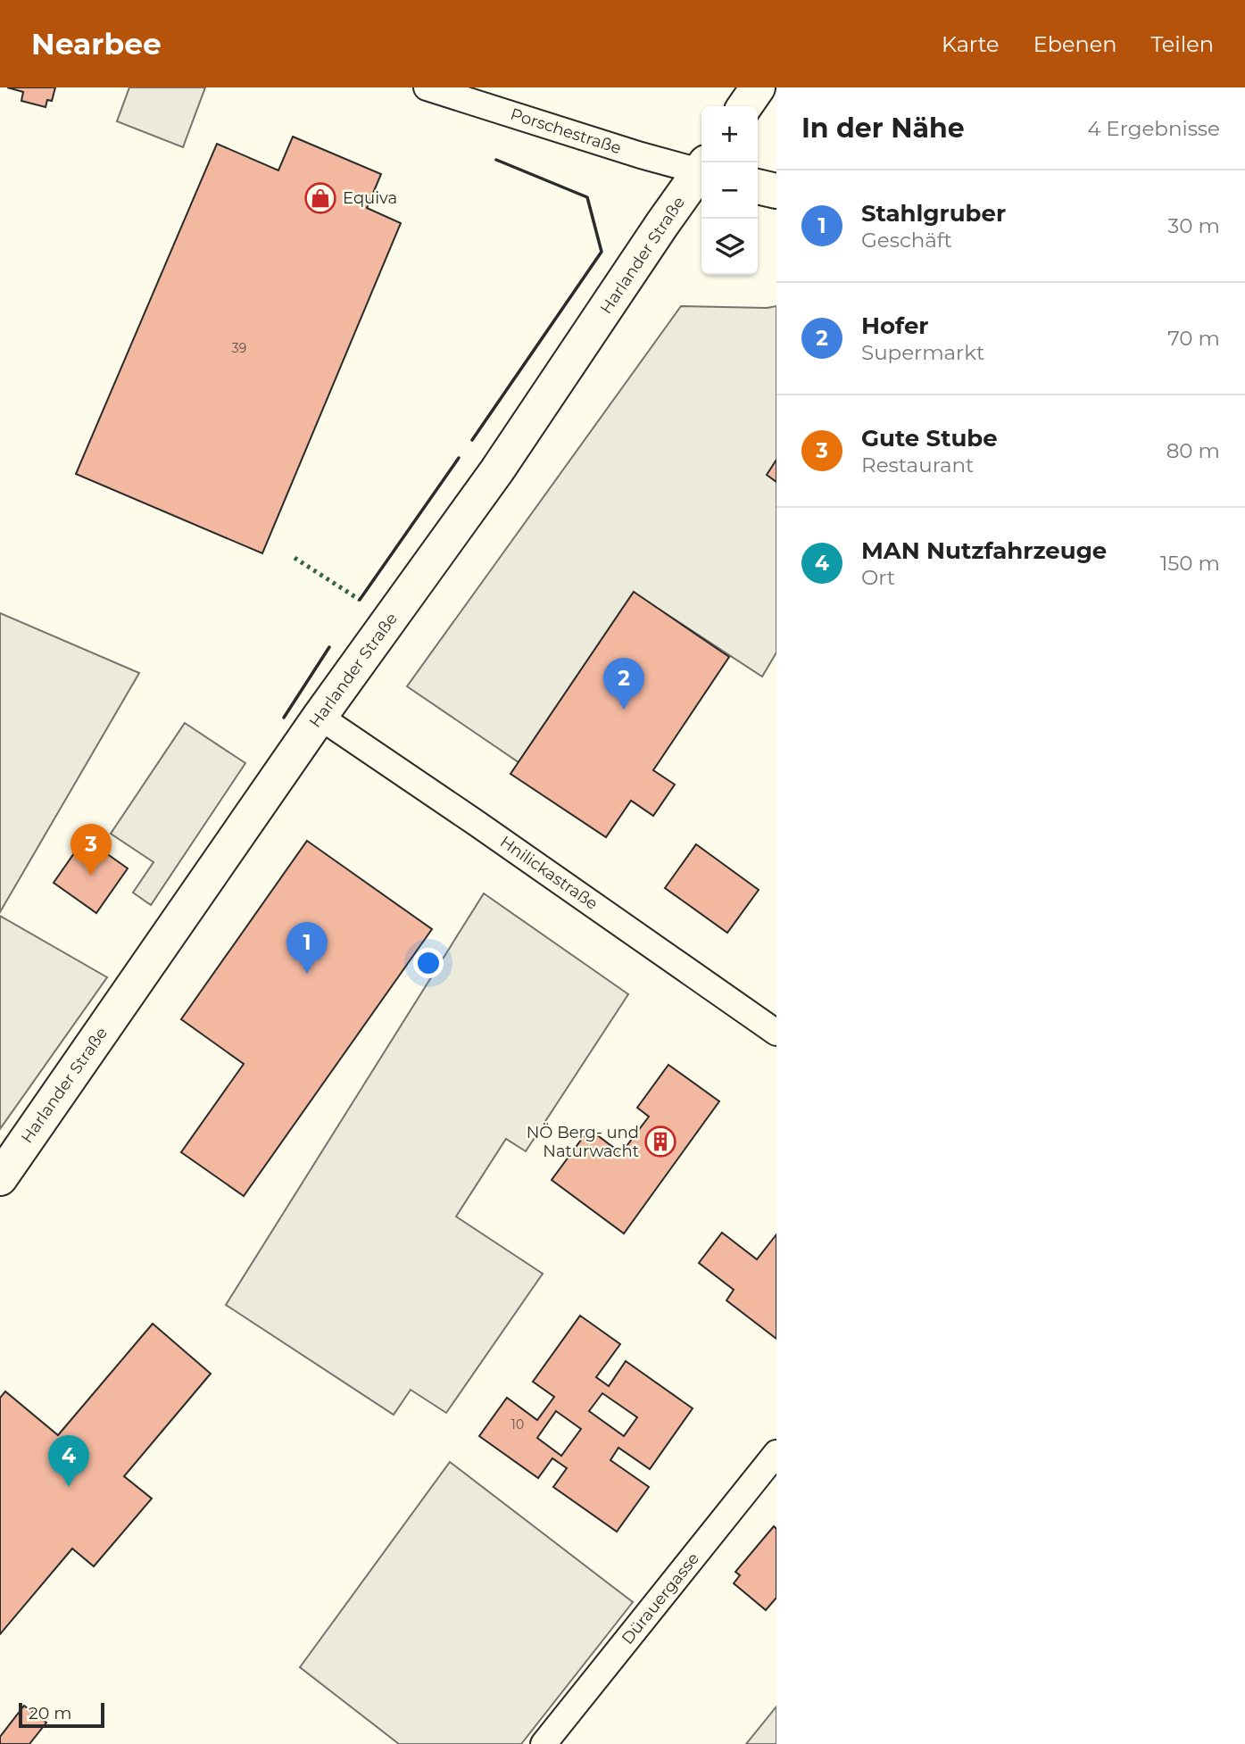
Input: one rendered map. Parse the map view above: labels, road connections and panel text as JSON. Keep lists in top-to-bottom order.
{
  "streets": {
    "main road": ["Harlander Straße"],
    "street": ["Porschestraße", "Hnilickastraße", "Dürauergasse"]
  },
  "crossings": [
    ["Harlander Straße", "Hnilickastraße"]
  ],
  "places": {
    "shop": ["Equiva"],
    "building": ["NÖ Berg- und Naturwacht"]
  },
  "house_numbers": ["39", "10"],
  "scale_bar": "20 m",
  "page": {
    "header": "Nearbee",
    "nav": ["Karte", "Ebenen", "Teilen"],
    "heading": ["In der Nähe", "4 Ergebnisse"],
    "map_buttons": ["+", "−"],
    "list": [
      {
        "mark": "1",
        "name": "Stahlgruber",
        "note": "Geschäft",
        "value": "30 m"
      },
      {
        "mark": "2",
        "name": "Hofer",
        "note": "Supermarkt",
        "value": "70 m"
      },
      {
        "mark": "3",
        "name": "Gute Stube",
        "note": "Restaurant",
        "value": "80 m"
      },
      {
        "mark": "4",
        "name": "MAN Nutzfahrzeuge",
        "note": "Ort",
        "value": "150 m"
      }
    ],
    "pins": [
      "2",
      "3",
      "1",
      "4"
    ],
    "scale": "20 m"
  }
}
